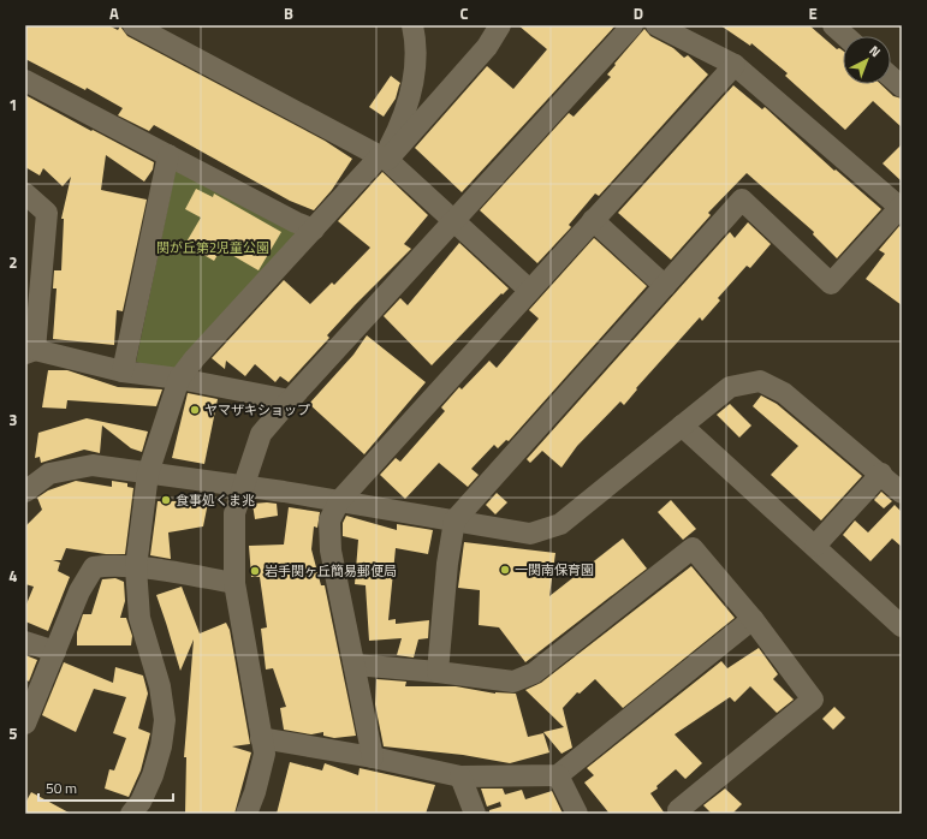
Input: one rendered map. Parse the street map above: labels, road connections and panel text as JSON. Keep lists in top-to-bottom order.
{
  "parks": ["関が丘第2児童公園"],
  "places": [
    "ヤマザキショップ",
    "食事処くま兆",
    "一関南保育園",
    "岩手関ヶ丘簡易郵便局"
  ],
  "scale_bar": "50 m",
  "north": "top right",
  "grid": {
    "columns": [
      "A",
      "B",
      "C",
      "D",
      "E"
    ],
    "rows": [
      "1",
      "2",
      "3",
      "4",
      "5"
    ]
  }
}
